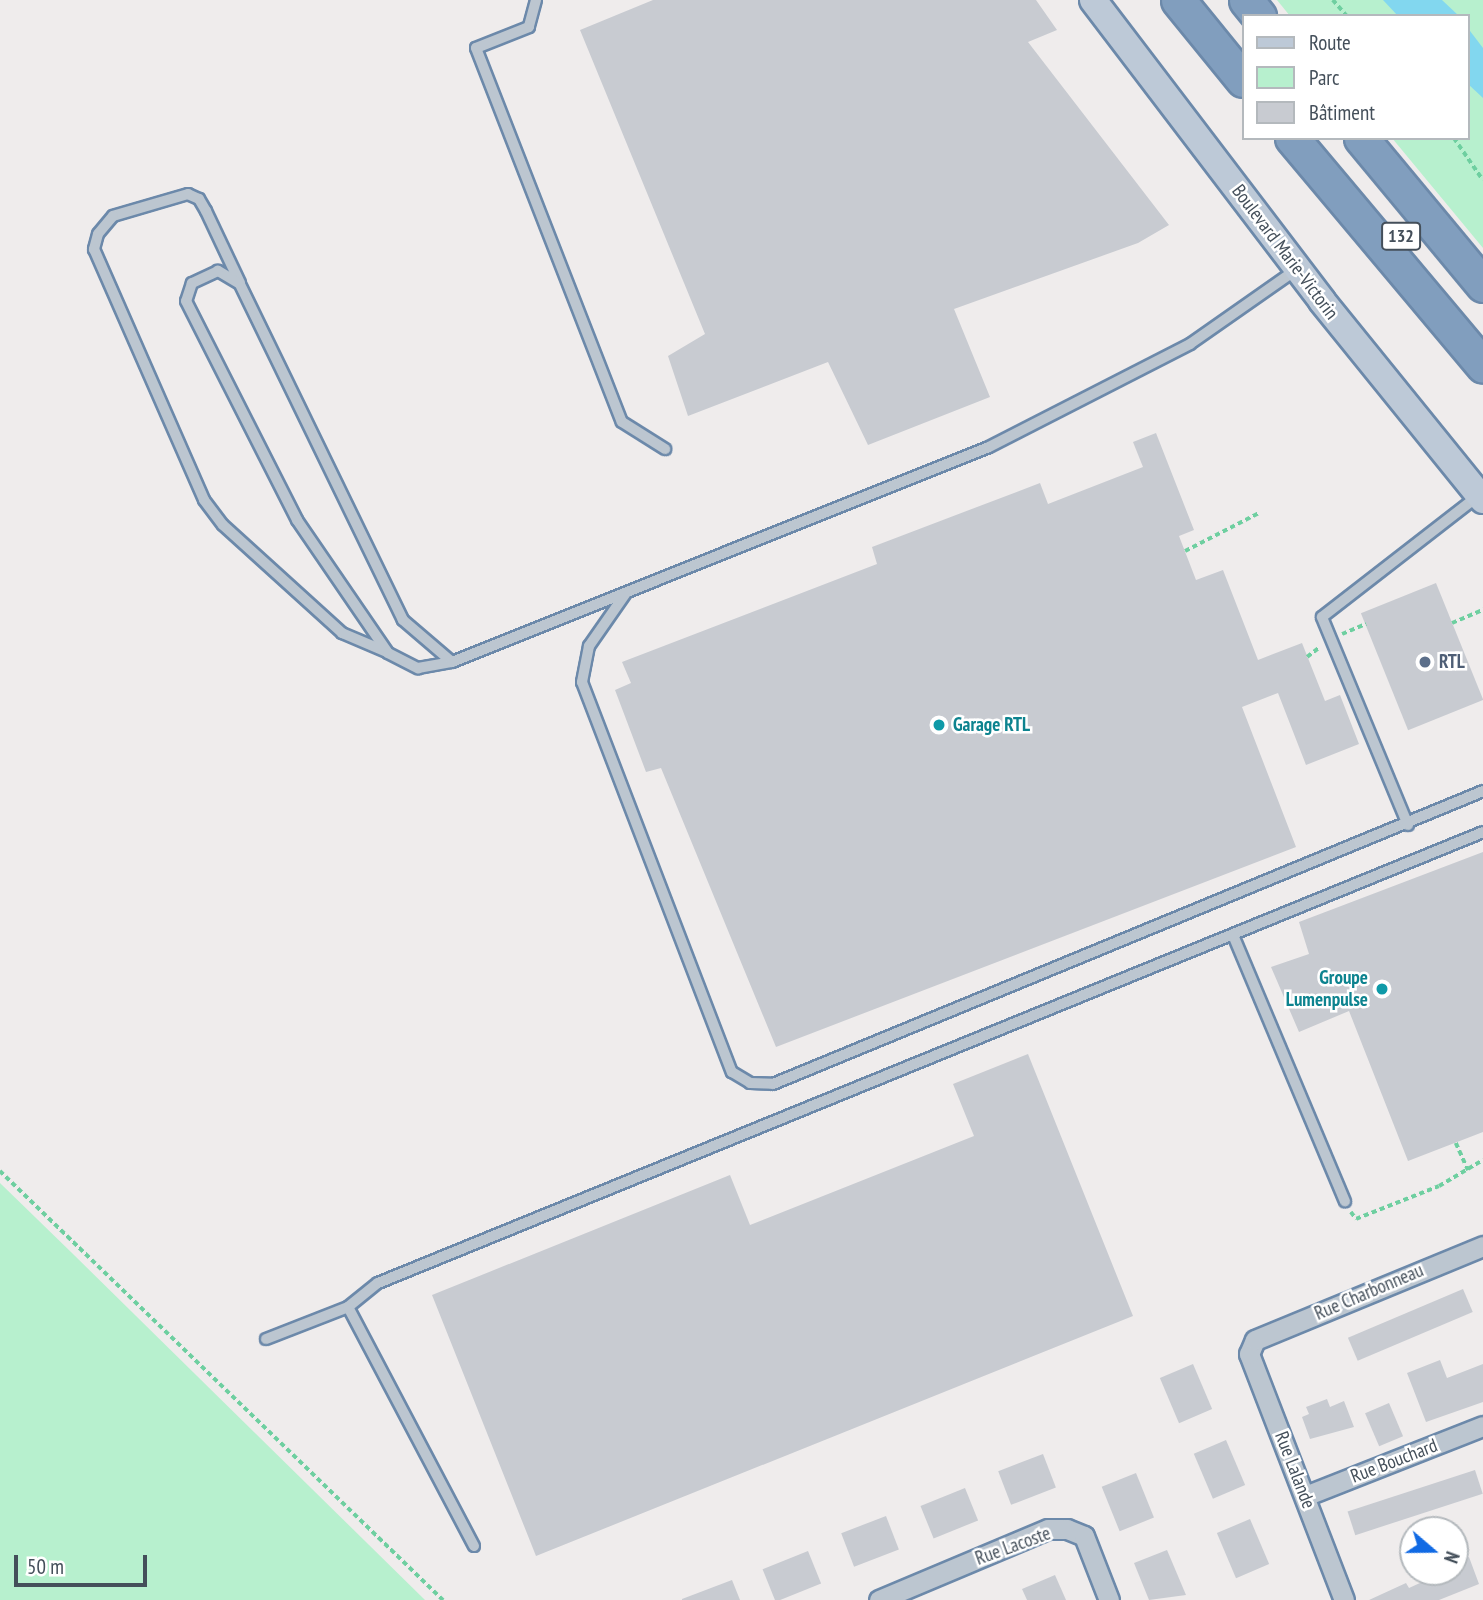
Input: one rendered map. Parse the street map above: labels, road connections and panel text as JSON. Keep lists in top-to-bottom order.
{
  "streets": {
    "highway": ["132"],
    "street": [
      "Boulevard Marie-Victorin",
      "Rue Charbonneau",
      "Rue Bouchard",
      "Rue Lalande",
      "Rue Lacoste"
    ]
  },
  "crossings": [
    ["Rue Charbonneau", "Rue Lalande"],
    ["Rue Bouchard", "Rue Lalande"]
  ],
  "places": ["RTL", "Garage RTL", "Groupe Lumenpulse"],
  "legend": ["Route", "Parc", "Bâtiment"],
  "scale_bar": "50 m",
  "north": "right"
}
